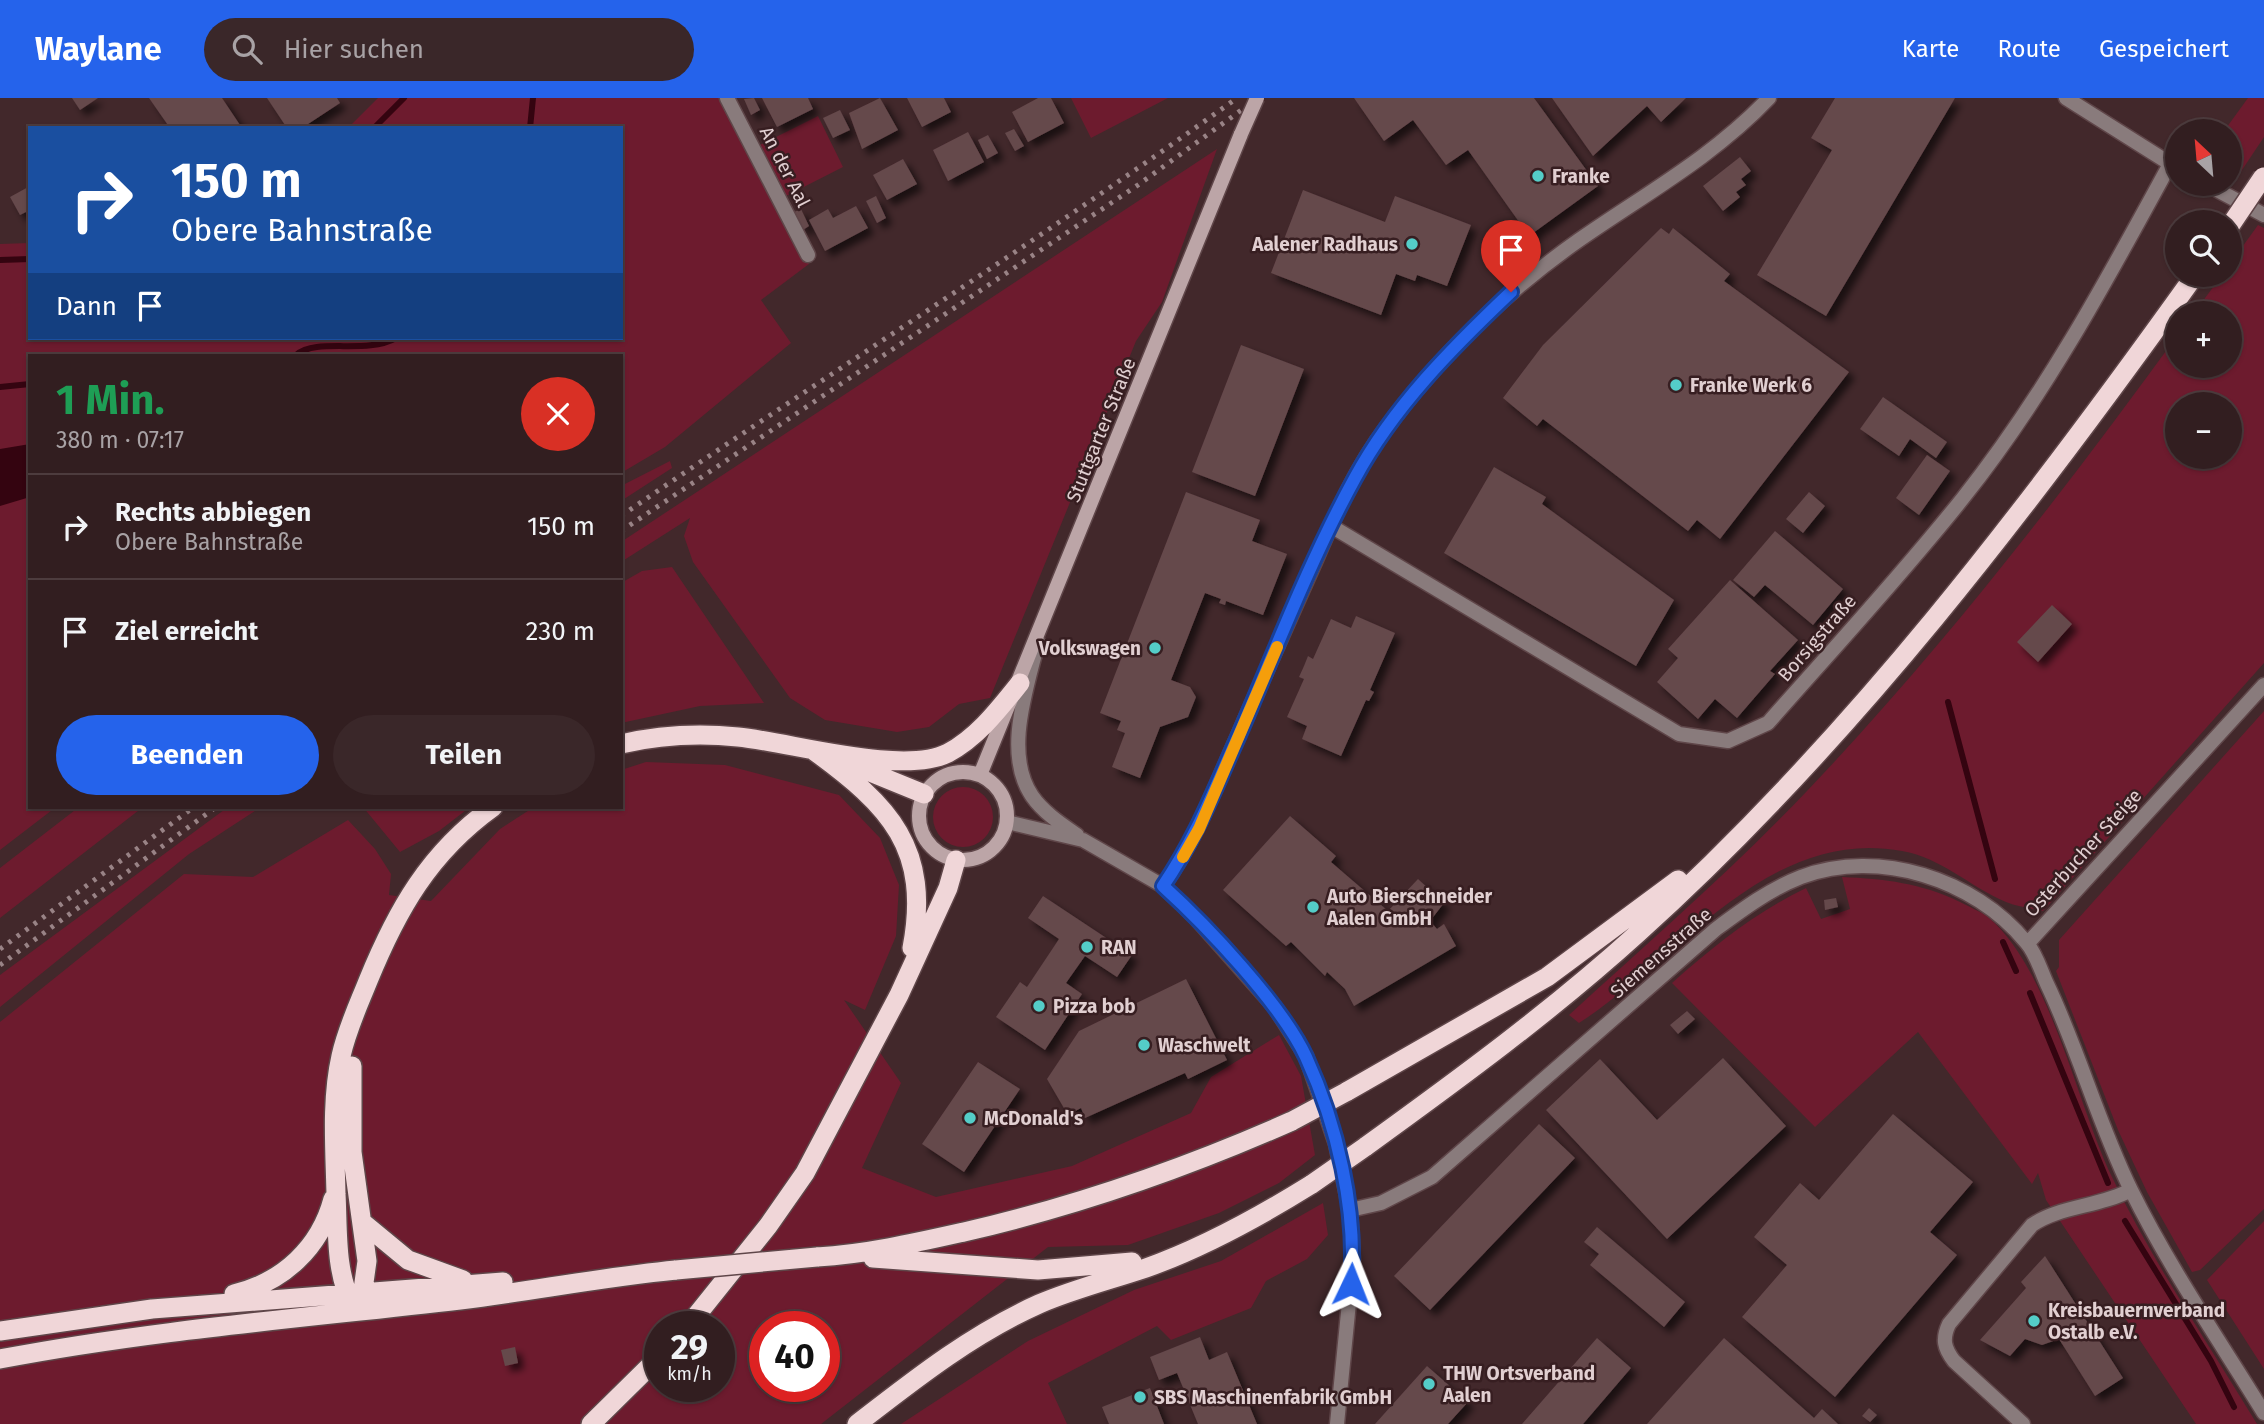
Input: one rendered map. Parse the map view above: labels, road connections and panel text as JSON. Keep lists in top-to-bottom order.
{
  "streets": {
    "main road": ["Stuttgarter Straße"],
    "street": [
      "An der Aal",
      "Borsigstraße",
      "Osterbucher Steige",
      "Siemensstraße"
    ]
  },
  "crossings": [
    ["Osterbucher Steige", "Siemensstraße"]
  ],
  "places": [
    "Franke",
    "Aalener Radhaus",
    "Franke Werk 6",
    "Volkswagen",
    "Auto Bierschneider Aalen GmbH",
    "RAN",
    "Pizza bob",
    "Waschwelt",
    "McDonald's",
    "Kreisbauernverband Ostalb e.V.",
    "THW Ortsverband Aalen",
    "SBS Maschinenfabrik GmbH"
  ],
  "north": "top left",
  "page": {
    "header": "Waylane",
    "search": "Hier suchen",
    "nav": ["Karte", "Route", "Gespeichert"],
    "map_buttons": ["+", "−"],
    "turn": ["150 m", "Obere Bahnstraße"],
    "then": "Dann",
    "heading": ["1 Min.", "380 m · 07:17"],
    "list": [
      {
        "name": "Rechts abbiegen",
        "note": "Obere Bahnstraße",
        "value": "150 m"
      },
      {
        "name": "Ziel erreicht",
        "value": "230 m"
      }
    ],
    "buttons": ["Beenden", "Teilen"],
    "speed": "29 km/h",
    "limit": "40"
  }
}
